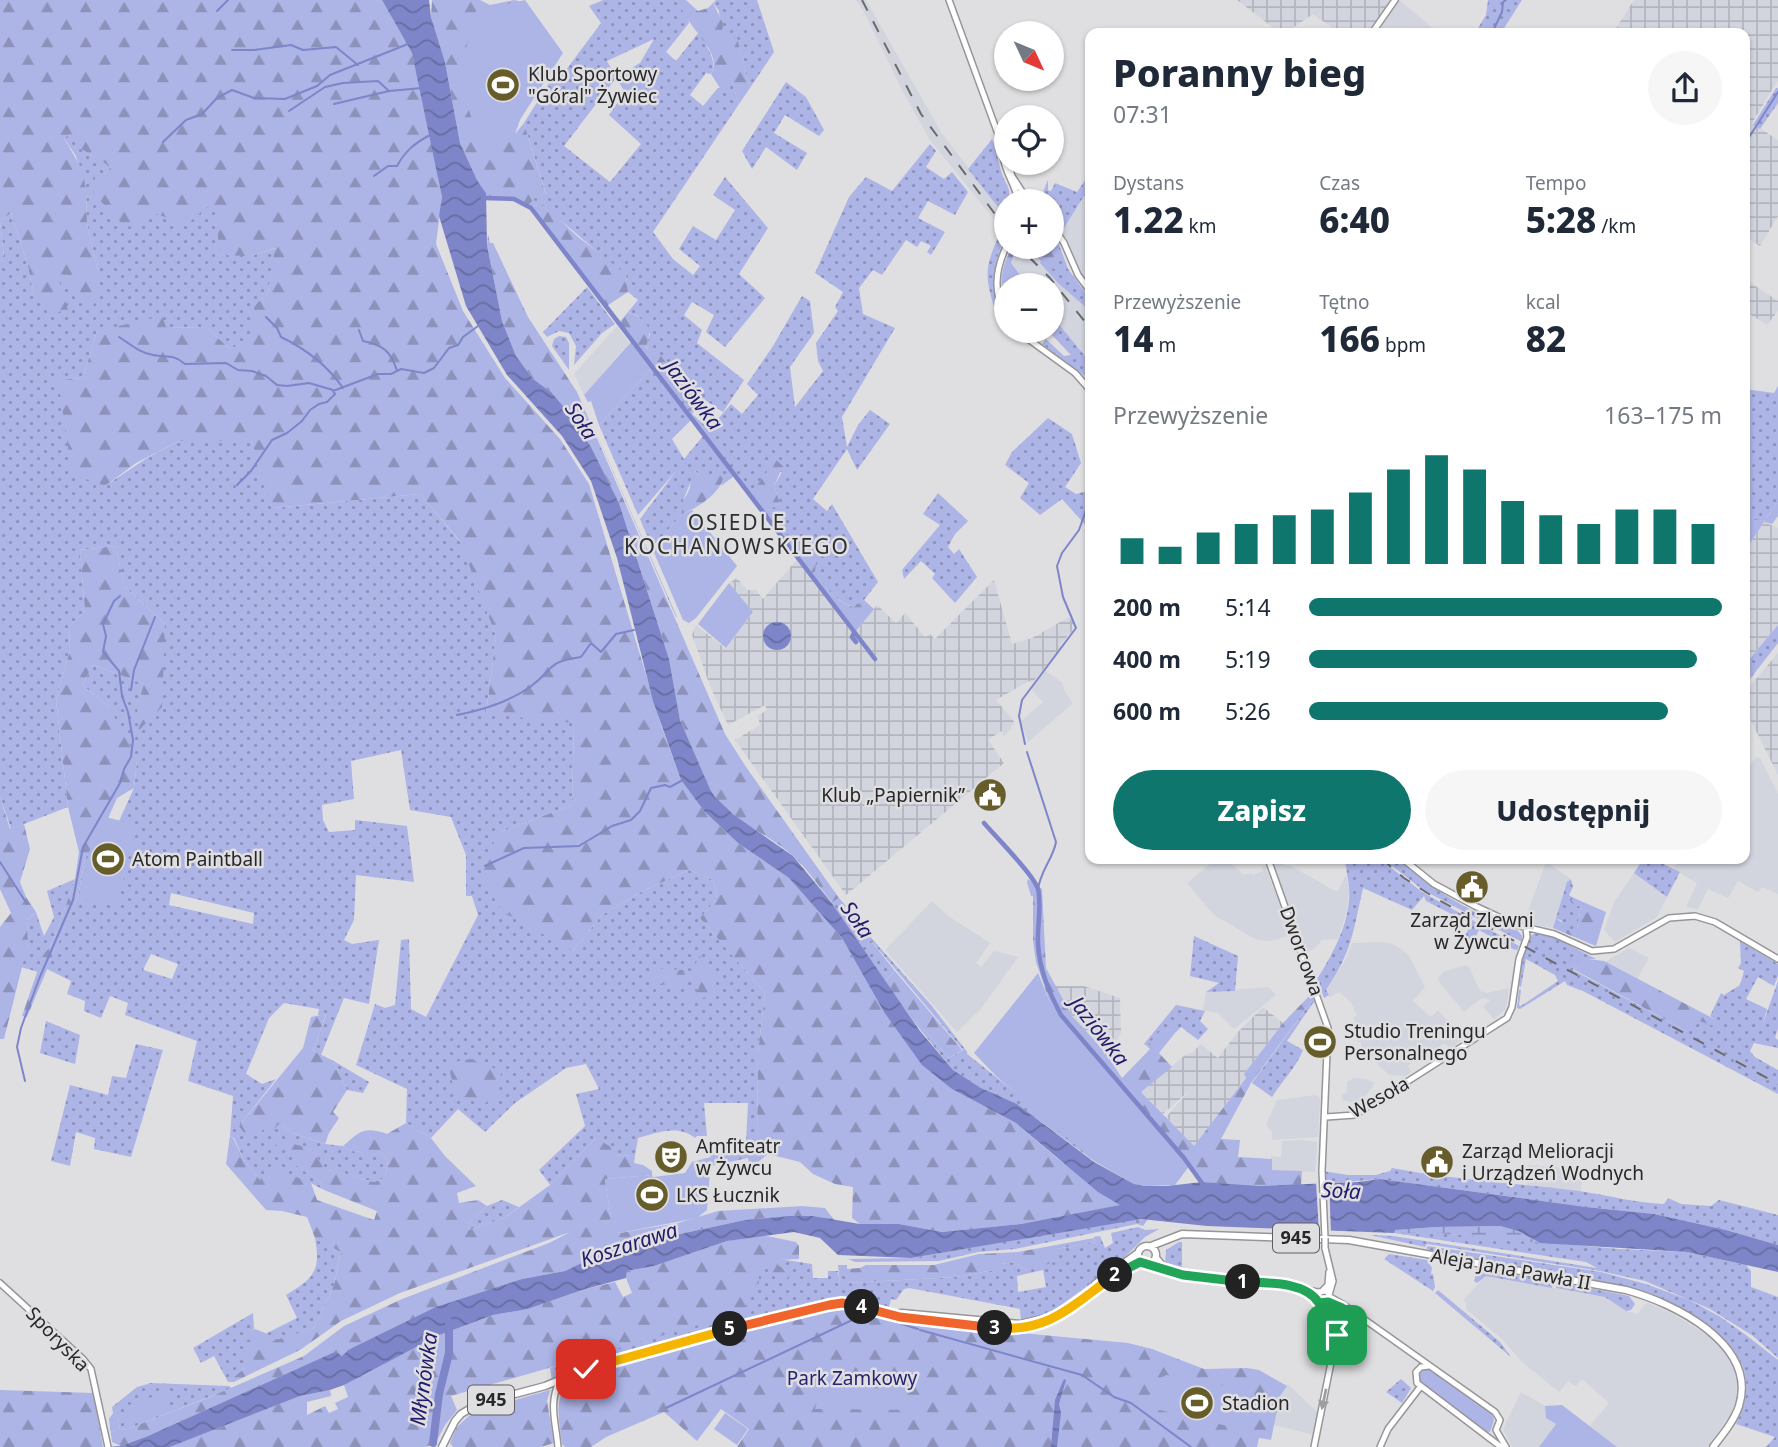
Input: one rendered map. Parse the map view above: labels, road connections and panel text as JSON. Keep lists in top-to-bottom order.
{
  "streets": {
    "main road": ["945", "Aleja Jana Pawła II"],
    "street": ["Dworcowa", "Wesoła", "Sporyska"]
  },
  "crossings": [
    ["Dworcowa", "Wesoła"],
    ["945", "Aleja Jana Pawła II"]
  ],
  "districts": ["OSIEDLE KOCHANOWSKIEGO"],
  "water": [
    "Jaziówka",
    "Soła",
    "Koszarawa",
    "Młynówka"
  ],
  "parks": ["Park Zamkowy"],
  "places": {
    "sports": [
      "Klub Sportowy \"Góral\" Żywiec",
      "Atom Paintball",
      "Studio Treningu Personalnego",
      "LKS Łucznik",
      "Stadion"
    ],
    "public building": ["Klub „Papiernik”", "Zarząd Zlewni w Żywcu", "Zarząd Melioracji i Urządzeń Wodnych"],
    "theatre": ["Amfiteatr w Żywcu"]
  },
  "north": "bottom right",
  "page": {
    "map_buttons": ["+", "−"],
    "heading": ["Poranny bieg", "07:31"],
    "stats": [
      ["Dystans", "1.22 km"],
      ["Czas", "6:40"],
      ["Tempo", "5:28 /km"],
      ["Przewyższenie", "14 m"],
      ["Tętno", "166 bpm"],
      ["kcal", "82"]
    ],
    "chart": ["Przewyższenie", "163–175 m"],
    "list": [
      {
        "name": "200 m",
        "note": "5:14"
      },
      {
        "name": "400 m",
        "note": "5:19"
      },
      {
        "name": "600 m",
        "note": "5:26"
      }
    ],
    "buttons": ["Zapisz", "Udostępnij"],
    "pins": [
      "2",
      "1",
      "4",
      "3",
      "5"
    ]
  }
}
